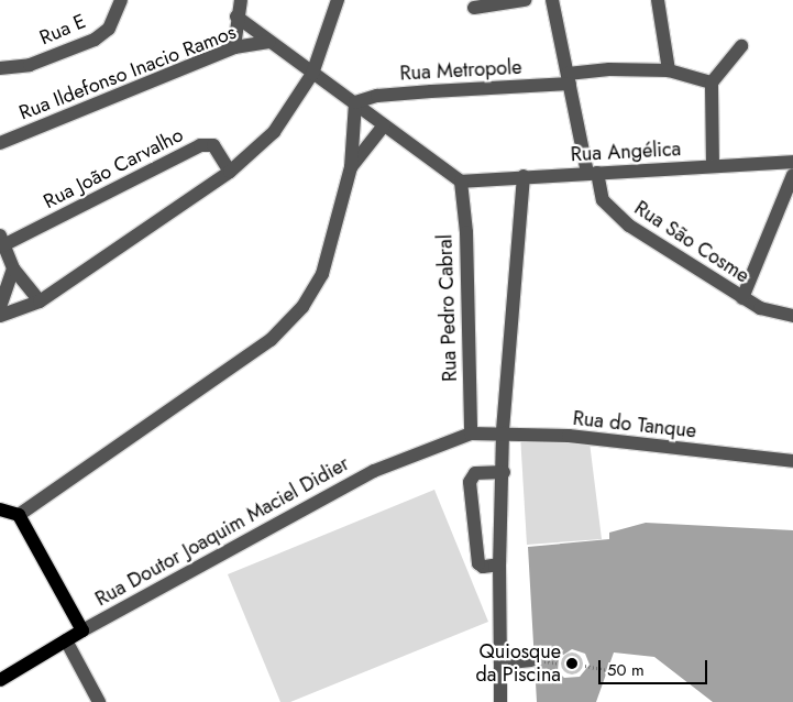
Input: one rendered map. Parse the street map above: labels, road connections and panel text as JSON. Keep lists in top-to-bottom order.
{
  "streets": {
    "main road": ["Rua Doutor Joaquim Maciel Didier"],
    "street": [
      "Rua E",
      "Rua Metropole",
      "Rua Ildefonso Inacio Ramos",
      "Rua Angélica",
      "Rua João Carvalho",
      "Rua São Cosme",
      "Rua Pedro Cabral",
      "Rua do Tanque"
    ]
  },
  "crossings": [
    ["Rua Metropole", "Rua São Cosme"],
    ["Rua Angélica", "Rua São Cosme"],
    ["Rua Angélica", "Rua Pedro Cabral"],
    ["Rua Pedro Cabral", "Rua do Tanque"],
    ["Rua Pedro Cabral", "Rua Doutor Joaquim Maciel Didier"],
    ["Rua do Tanque", "Rua Doutor Joaquim Maciel Didier"]
  ],
  "places": ["Quiosque da Piscina"],
  "scale_bar": "50 m"
}
